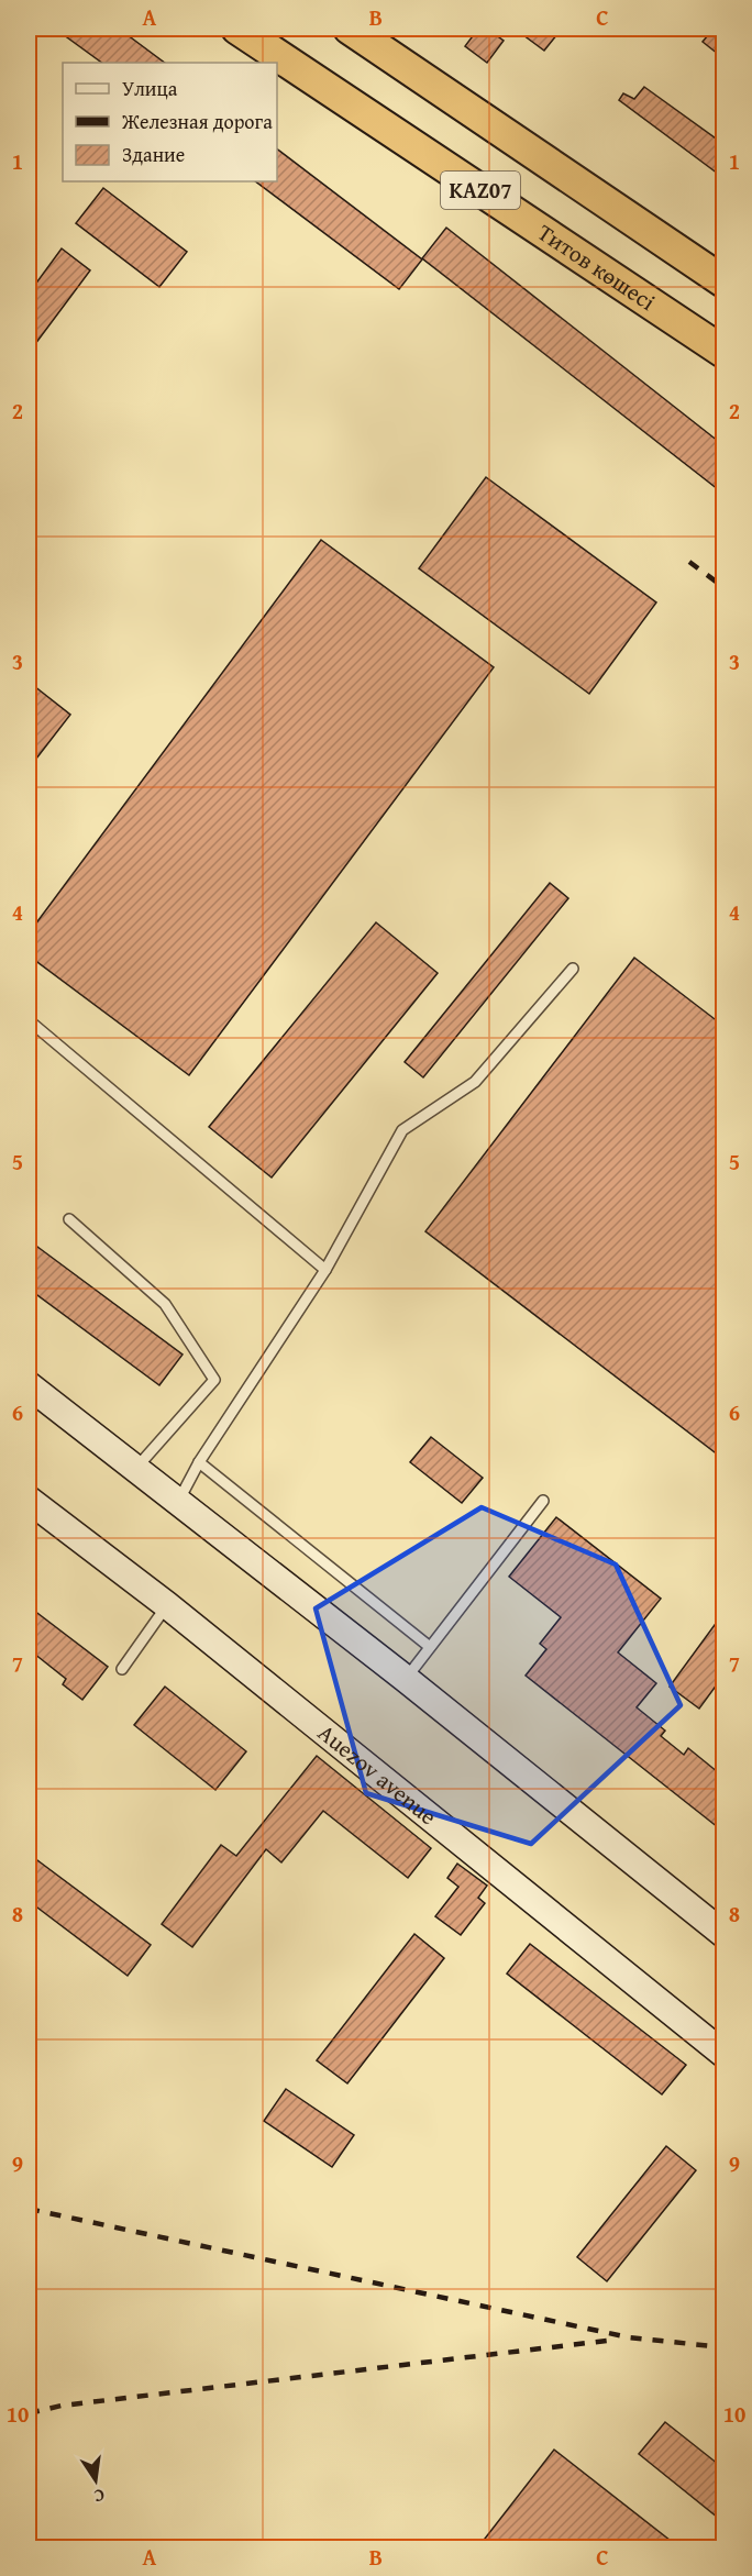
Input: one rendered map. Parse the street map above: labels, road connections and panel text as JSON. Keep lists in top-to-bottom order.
{
  "streets": {
    "highway": ["KAZ07", "Титов көшесі"],
    "main road": ["Auezov avenue"]
  },
  "legend": ["Улица", "Железная дорога", "Здание"],
  "north": "bottom",
  "grid": {
    "columns": ["A", "B", "C"],
    "rows": [
      "1",
      "2",
      "3",
      "4",
      "5",
      "6",
      "7",
      "8",
      "9",
      "10"
    ]
  }
}
